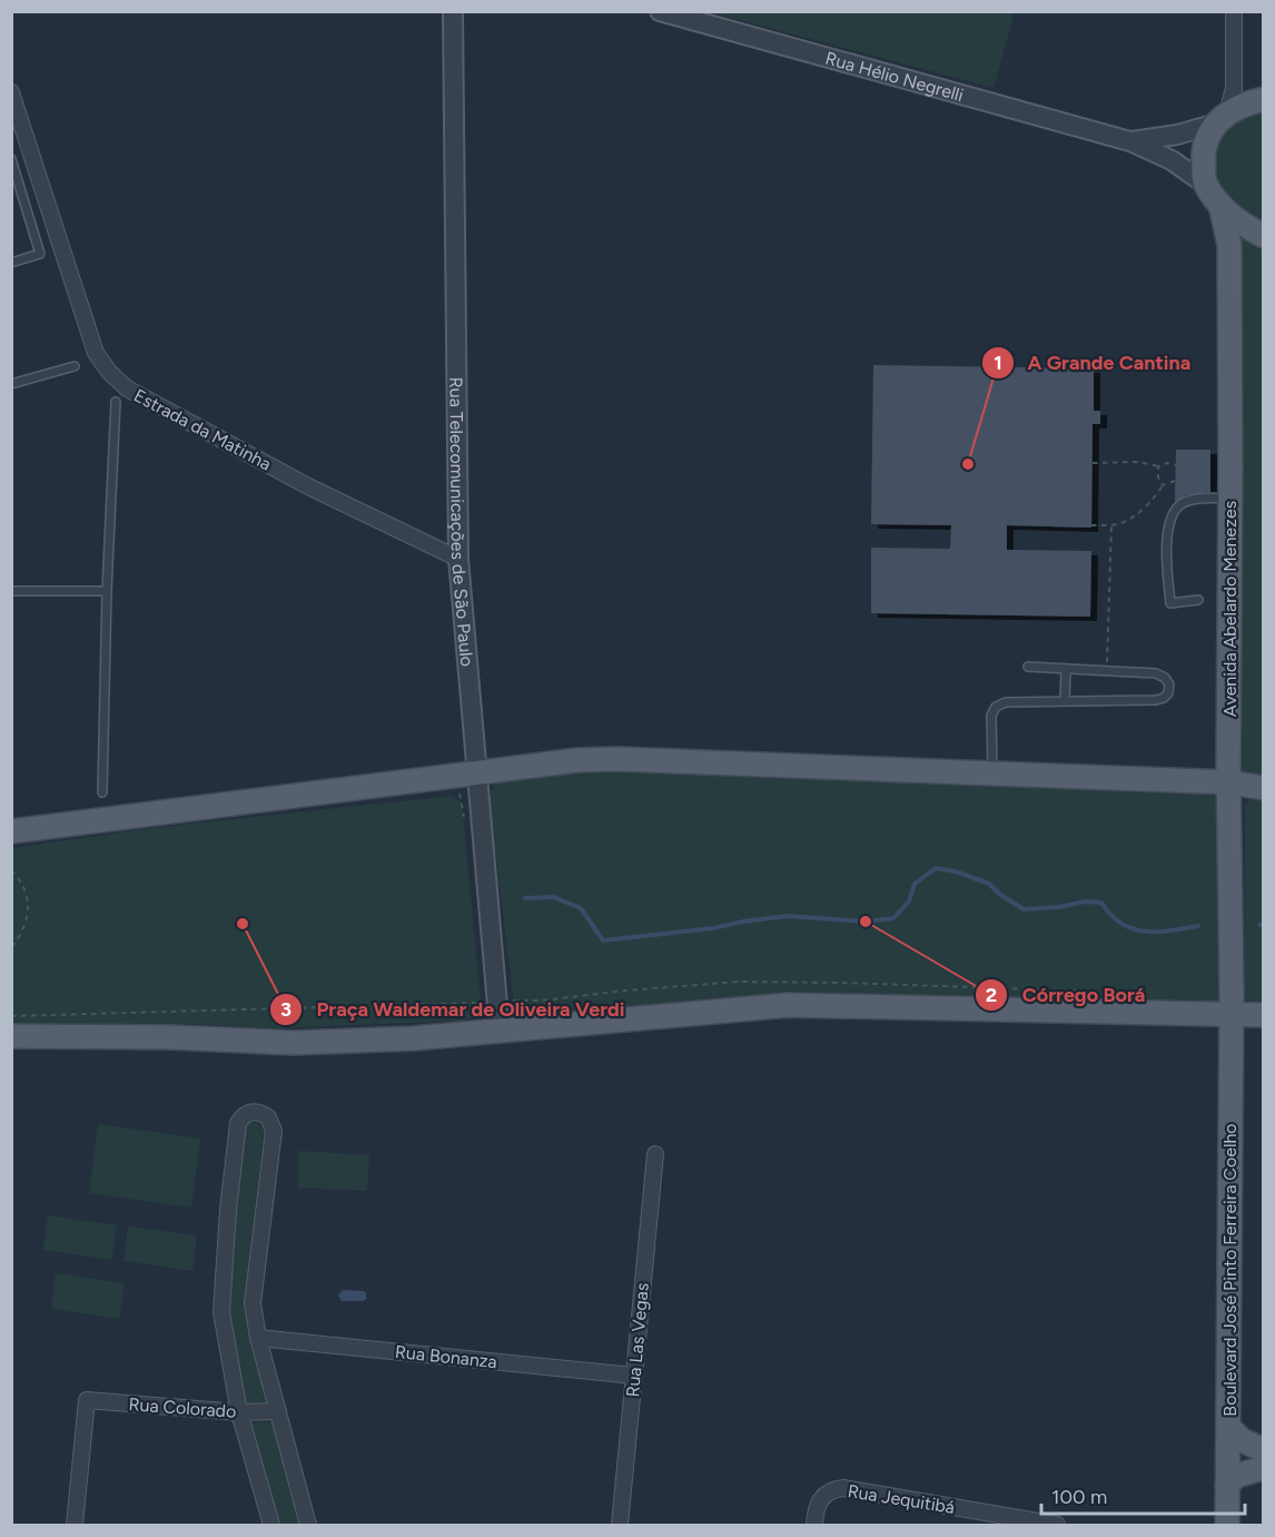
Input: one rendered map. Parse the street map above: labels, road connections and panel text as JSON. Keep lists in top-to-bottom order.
{
  "streets": {
    "main road": ["Avenida Abelardo Menezes", "Boulevard José Pinto Ferreira Coelho"],
    "street": [
      "Rua Hélio Negrelli",
      "Estrada da Matinha",
      "Rua Telecomunicações de São Paulo",
      "Rua Las Vegas",
      "Rua Bonanza",
      "Rua Colorado",
      "Rua Jequitibá"
    ]
  },
  "crossings": [
    ["Estrada da Matinha", "Rua Telecomunicações de São Paulo"],
    ["Avenida Abelardo Menezes", "Boulevard José Pinto Ferreira Coelho"],
    ["Rua Las Vegas", "Rua Bonanza"]
  ],
  "places": ["A Grande Cantina", "Córrego Borá", "Praça Waldemar de Oliveira Verdi"],
  "scale_bar": "100 m"
}
